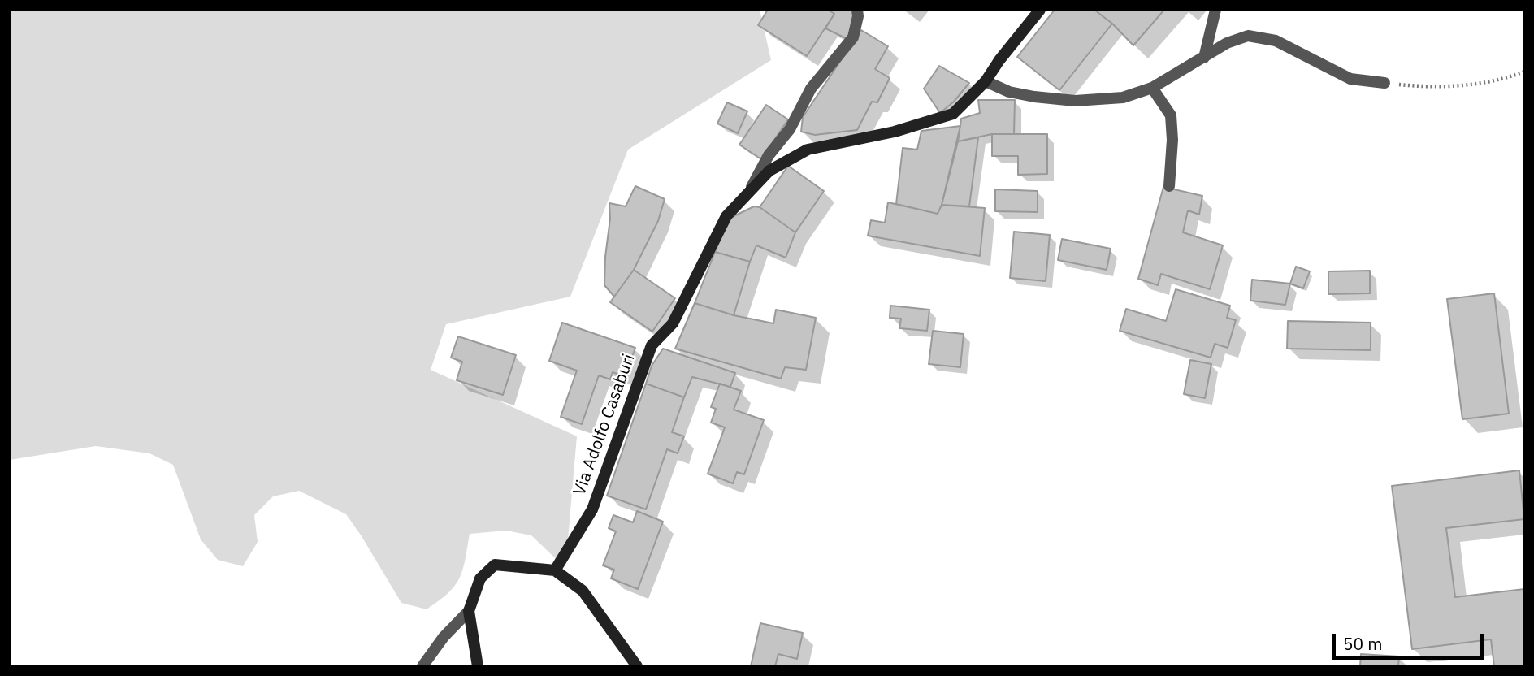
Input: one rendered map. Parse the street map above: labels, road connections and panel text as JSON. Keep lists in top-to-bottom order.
{
  "streets": {
    "street": ["Via Adolfo Casaburi"]
  },
  "scale_bar": "50 m"
}
